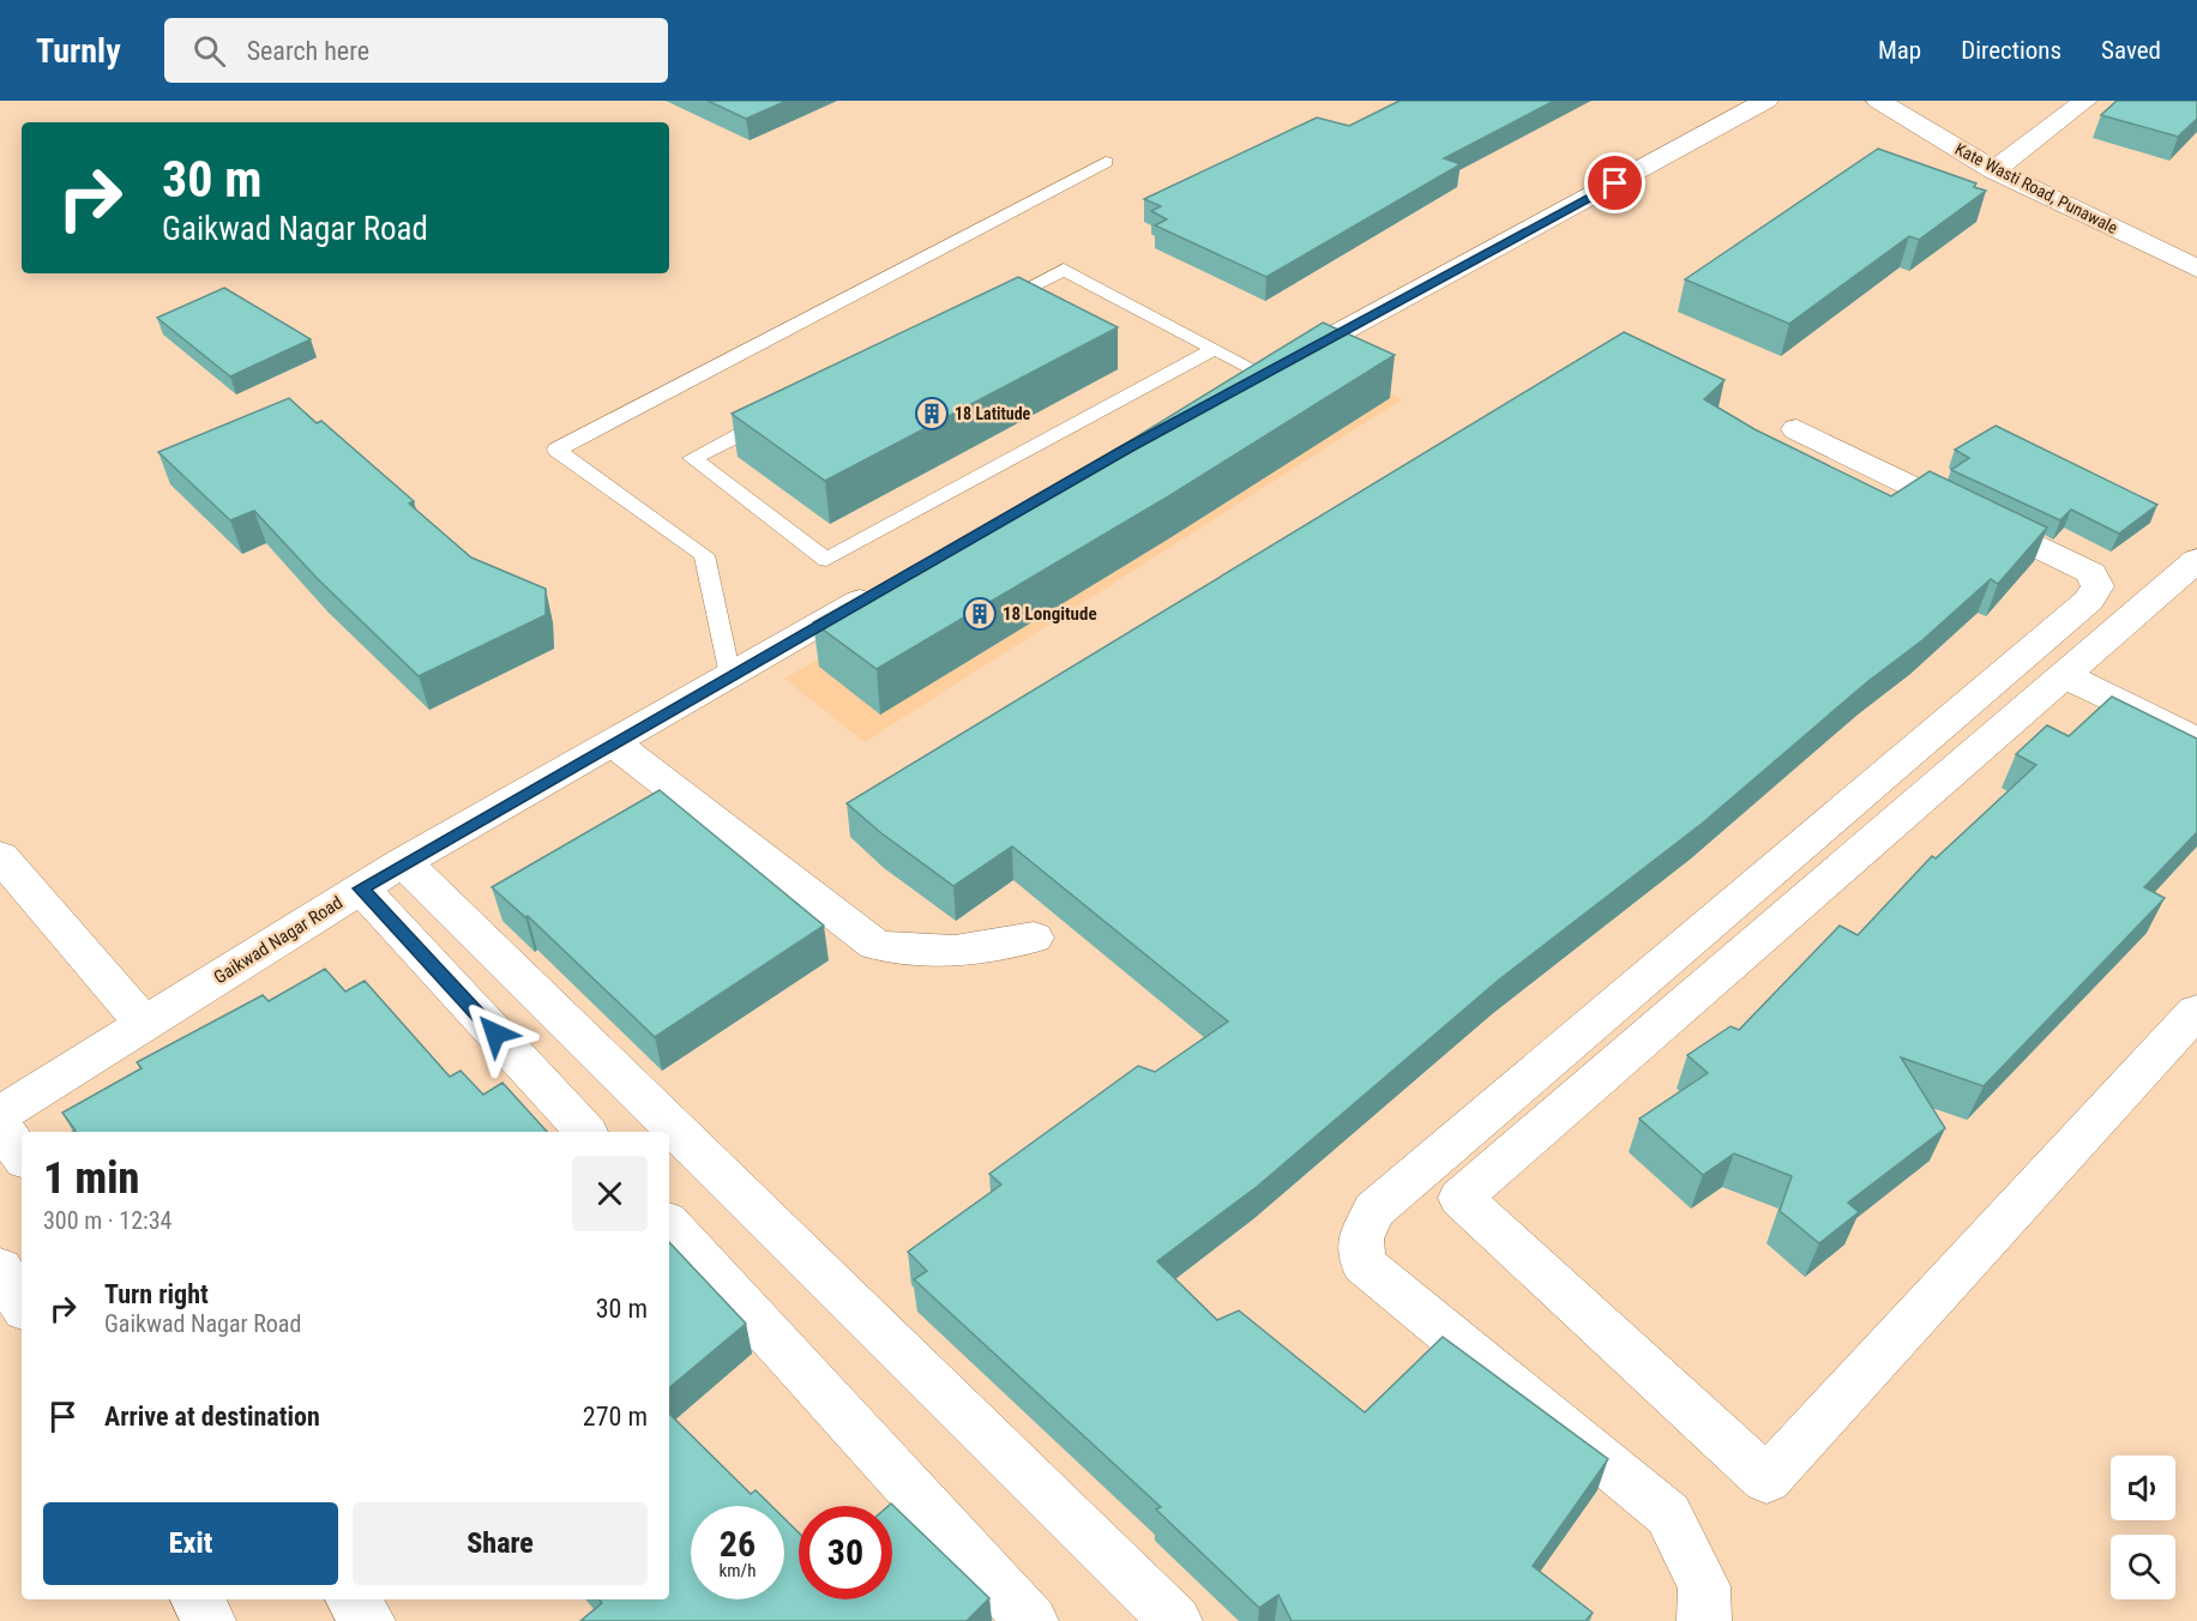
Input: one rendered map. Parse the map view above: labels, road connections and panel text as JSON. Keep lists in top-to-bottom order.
{
  "streets": {
    "street": ["Kate Wasti Road, Punawale", "Gaikwad Nagar Road"]
  },
  "places": {
    "building": ["18 Latitude", "18 Longitude"]
  },
  "page": {
    "header": "Turnly",
    "search": "Search here",
    "nav": ["Map", "Directions", "Saved"],
    "turn": ["30 m", "Gaikwad Nagar Road"],
    "heading": ["1 min", "300 m · 12:34"],
    "list": [
      {
        "name": "Turn right",
        "note": "Gaikwad Nagar Road",
        "value": "30 m"
      },
      {
        "name": "Arrive at destination",
        "value": "270 m"
      }
    ],
    "buttons": ["Exit", "Share"],
    "speed": "26 km/h",
    "limit": "30"
  }
}
